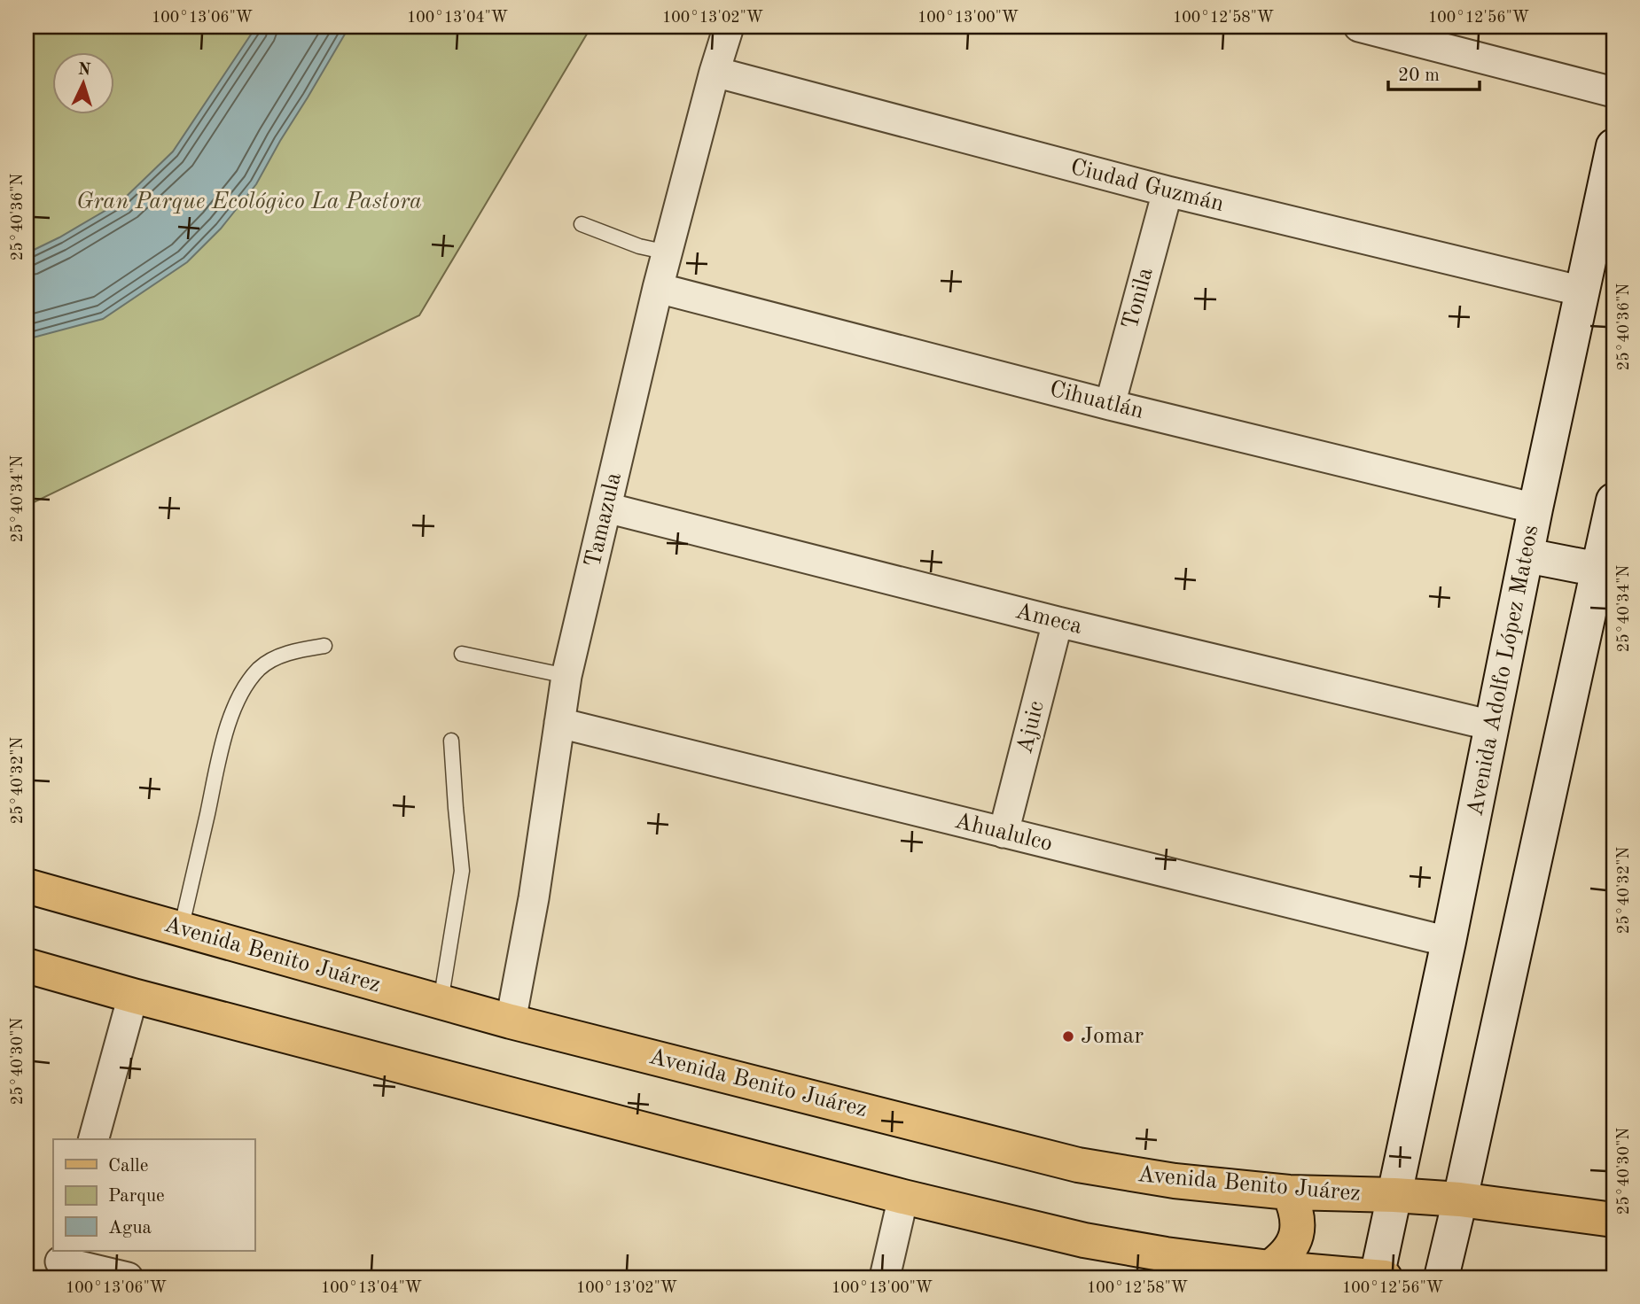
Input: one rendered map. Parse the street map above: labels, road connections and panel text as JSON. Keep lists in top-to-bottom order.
{
  "streets": {
    "main road": ["Avenida Adolfo López Mateos", "Avenida Benito Juárez"],
    "street": [
      "Ciudad Guzmán",
      "Tonila",
      "Cihuatlán",
      "Tamazula",
      "Ameca",
      "Ajuic",
      "Ahualulco"
    ]
  },
  "crossings": [
    ["Ciudad Guzmán", "Tonila"],
    ["Ciudad Guzmán", "Tamazula"],
    ["Ciudad Guzmán", "Avenida Adolfo López Mateos"],
    ["Tonila", "Cihuatlán"],
    ["Cihuatlán", "Tamazula"],
    ["Cihuatlán", "Avenida Adolfo López Mateos"],
    ["Tamazula", "Ameca"],
    ["Tamazula", "Ahualulco"],
    ["Tamazula", "Avenida Benito Juárez"],
    ["Ameca", "Avenida Adolfo López Mateos"],
    ["Ameca", "Ajuic"],
    ["Avenida Adolfo López Mateos", "Ahualulco"],
    ["Avenida Adolfo López Mateos", "Avenida Benito Juárez"],
    ["Ajuic", "Ahualulco"]
  ],
  "parks": ["Gran Parque Ecológico La Pastora"],
  "places": ["Jomar"],
  "legend": ["Calle", "Parque", "Agua"],
  "scale_bar": "20 m",
  "north": "top",
  "coordinates": [
    "100°13'06\"W",
    "100°13'04\"W",
    "100°13'02\"W",
    "100°13'00\"W",
    "100°12'58\"W",
    "100°12'56\"W",
    "25°40'36\"N",
    "25°40'34\"N",
    "25°40'32\"N",
    "25°40'30\"N"
  ]
}
